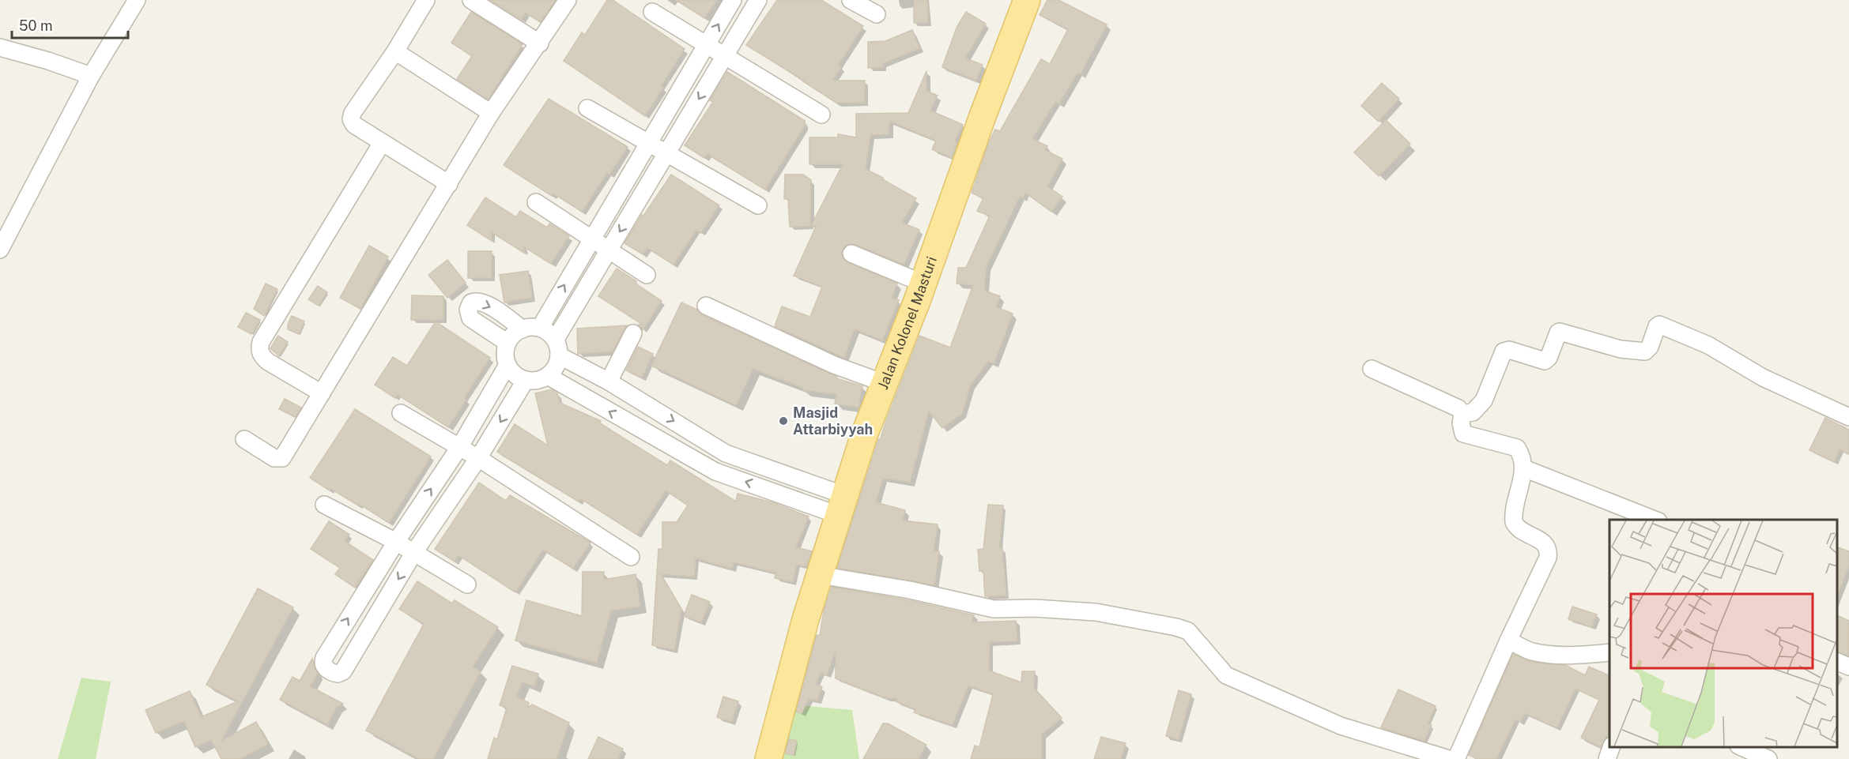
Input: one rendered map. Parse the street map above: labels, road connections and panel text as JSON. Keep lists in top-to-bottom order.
{
  "streets": {
    "main road": ["Jalan Kolonel Masturi"]
  },
  "places": ["Masjid Attarbiyyah"],
  "scale_bar": "50 m"
}
